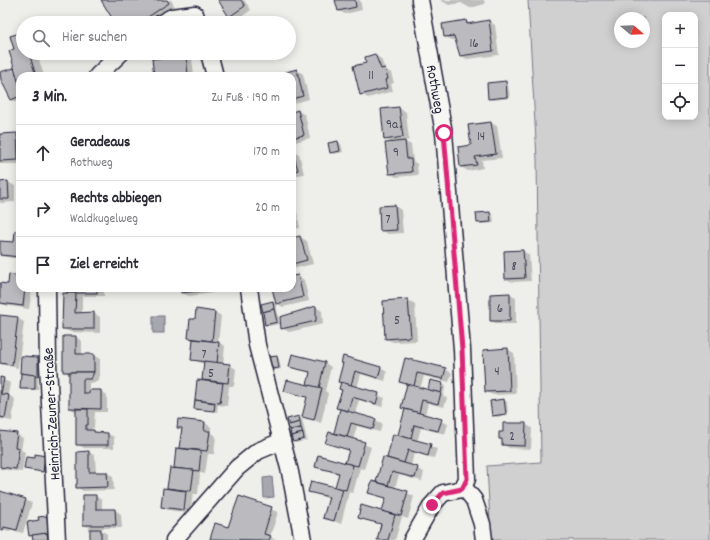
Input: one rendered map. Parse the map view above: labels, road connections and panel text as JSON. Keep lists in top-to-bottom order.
{
  "streets": {
    "street": ["Rothweg", "Heinrich-Zeuner-Straße"]
  },
  "house_numbers": [
    "16",
    "11",
    "9a",
    "14",
    "9",
    "7",
    "8",
    "6",
    "5",
    "7",
    "4",
    "5",
    "2"
  ],
  "north": "right",
  "page": {
    "map_buttons": ["+", "−"],
    "search": "Hier suchen",
    "heading": ["3 Min.", "Zu Fuß · 190 m"],
    "list": [
      ["Geradeaus", "Rothweg", "170 m"],
      ["Rechts abbiegen", "Waldkugelweg", "20 m"],
      "Ziel erreicht"
    ]
  }
}
